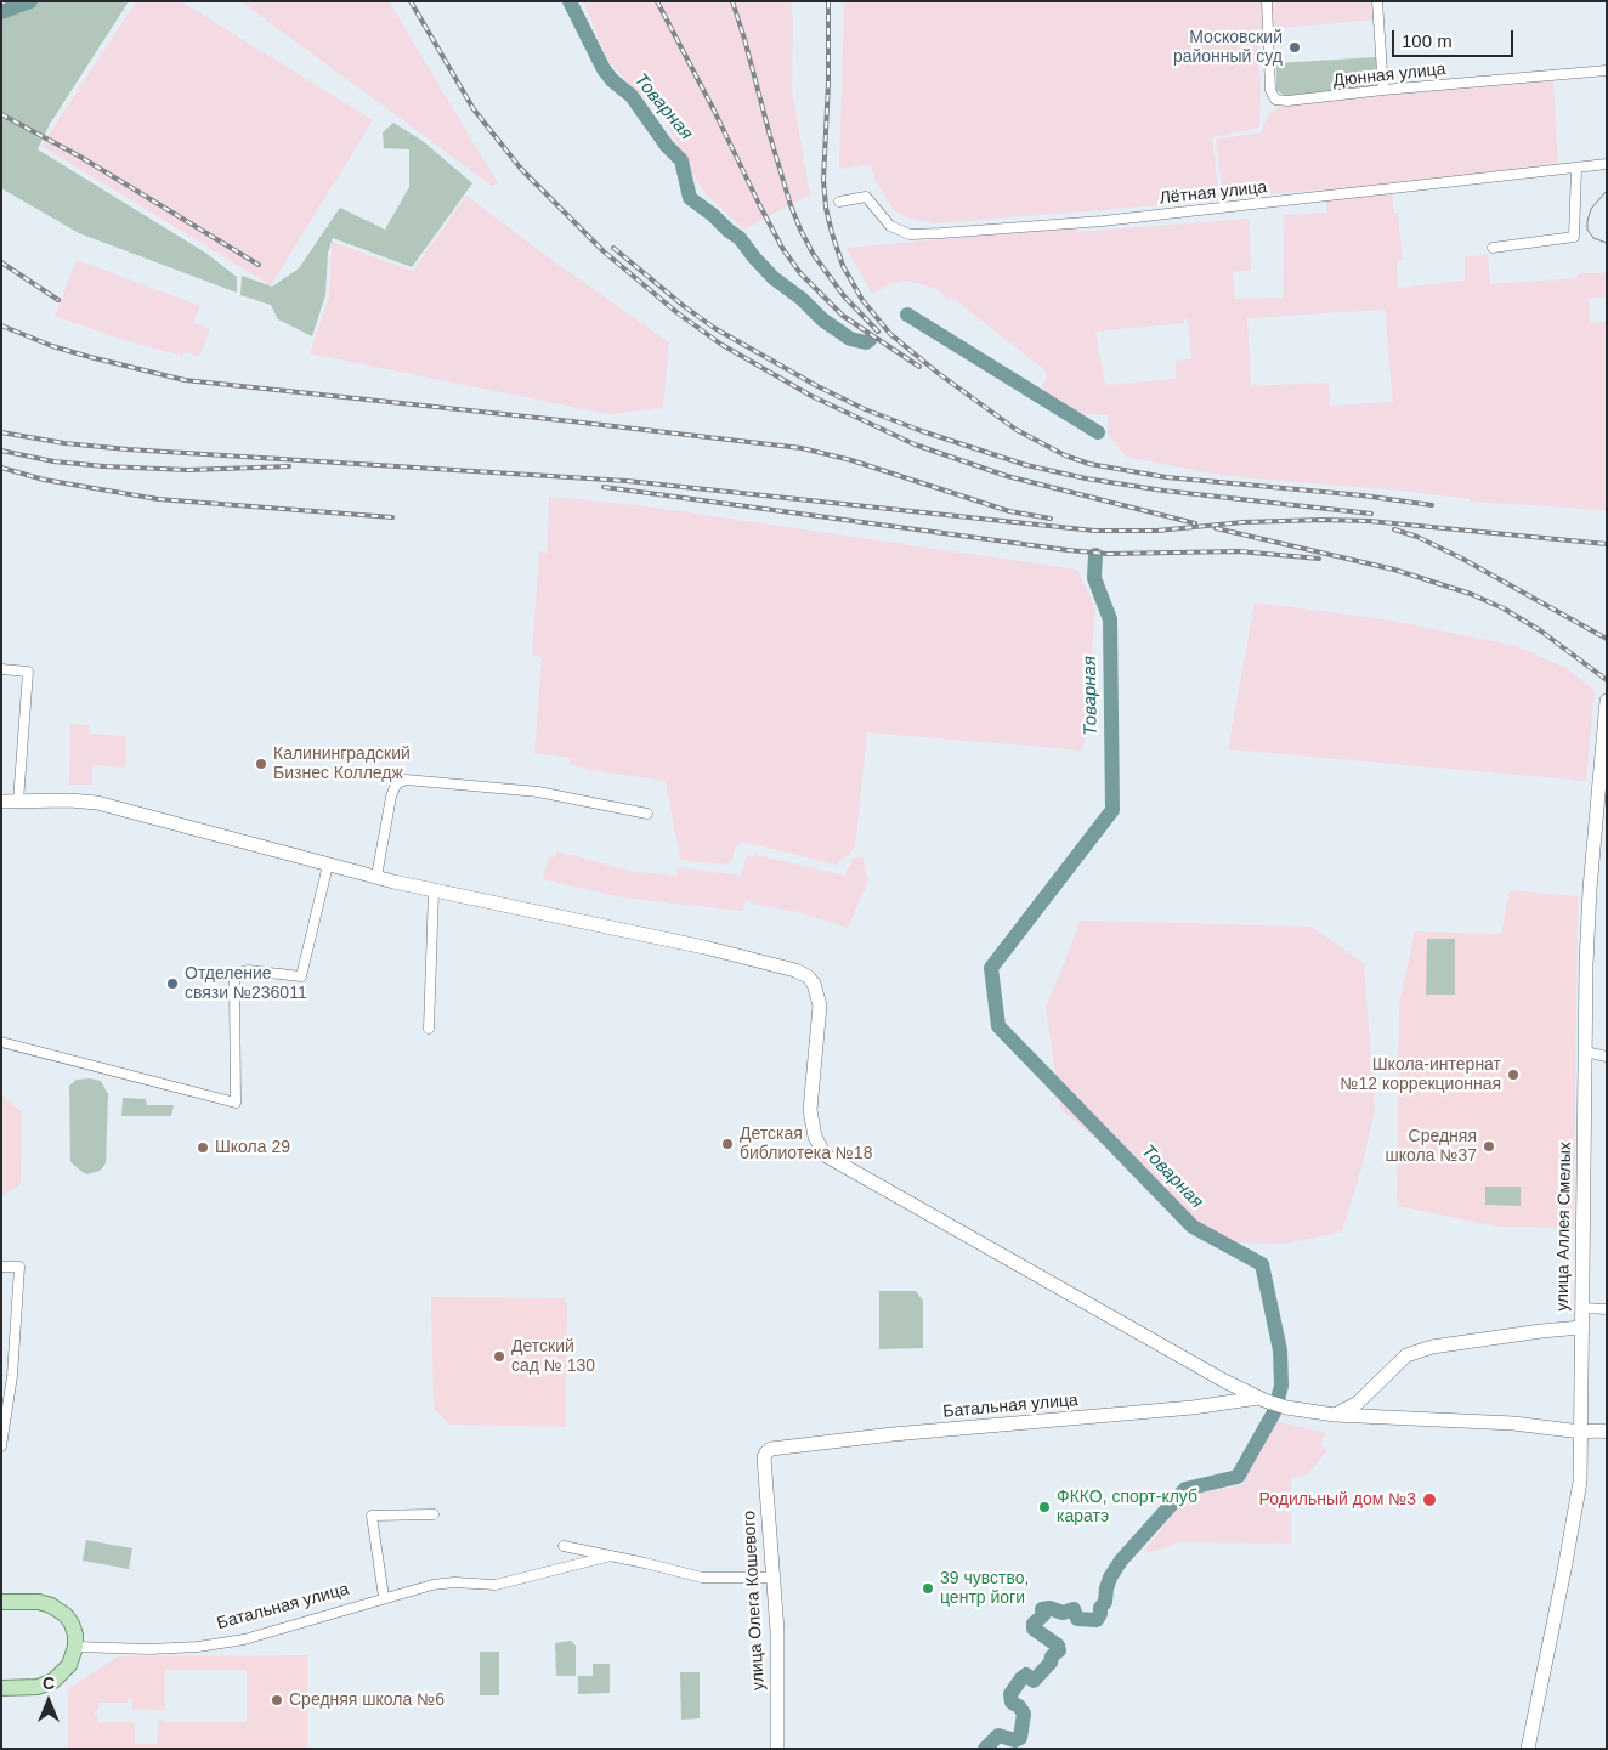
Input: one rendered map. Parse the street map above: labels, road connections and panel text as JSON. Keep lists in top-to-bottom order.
{
  "streets": {
    "main road": ["улица Аллея Смелых", "Батальная улица", "улица Олега Кошевого"],
    "street": ["Дюнная улица", "Лётная улица"]
  },
  "crossings": [
    ["Батальная улица", "улица Олега Кошевого"]
  ],
  "water": ["Товарная"],
  "places": [
    "Московский районный суд",
    "Калининградский Бизнес Колледж",
    "Отделение связи №236011",
    "Школа-интернат №12 коррекционная",
    "Детская библиотека №18",
    "Средняя школа №37",
    "Школа 29",
    "Детский сад № 130",
    "Родильный дом №3",
    "ФККО, спорт-клуб каратэ",
    "39 чувство, центр йоги",
    "Средняя школа №6"
  ],
  "scale_bar": "100 m",
  "north": "top"
}
